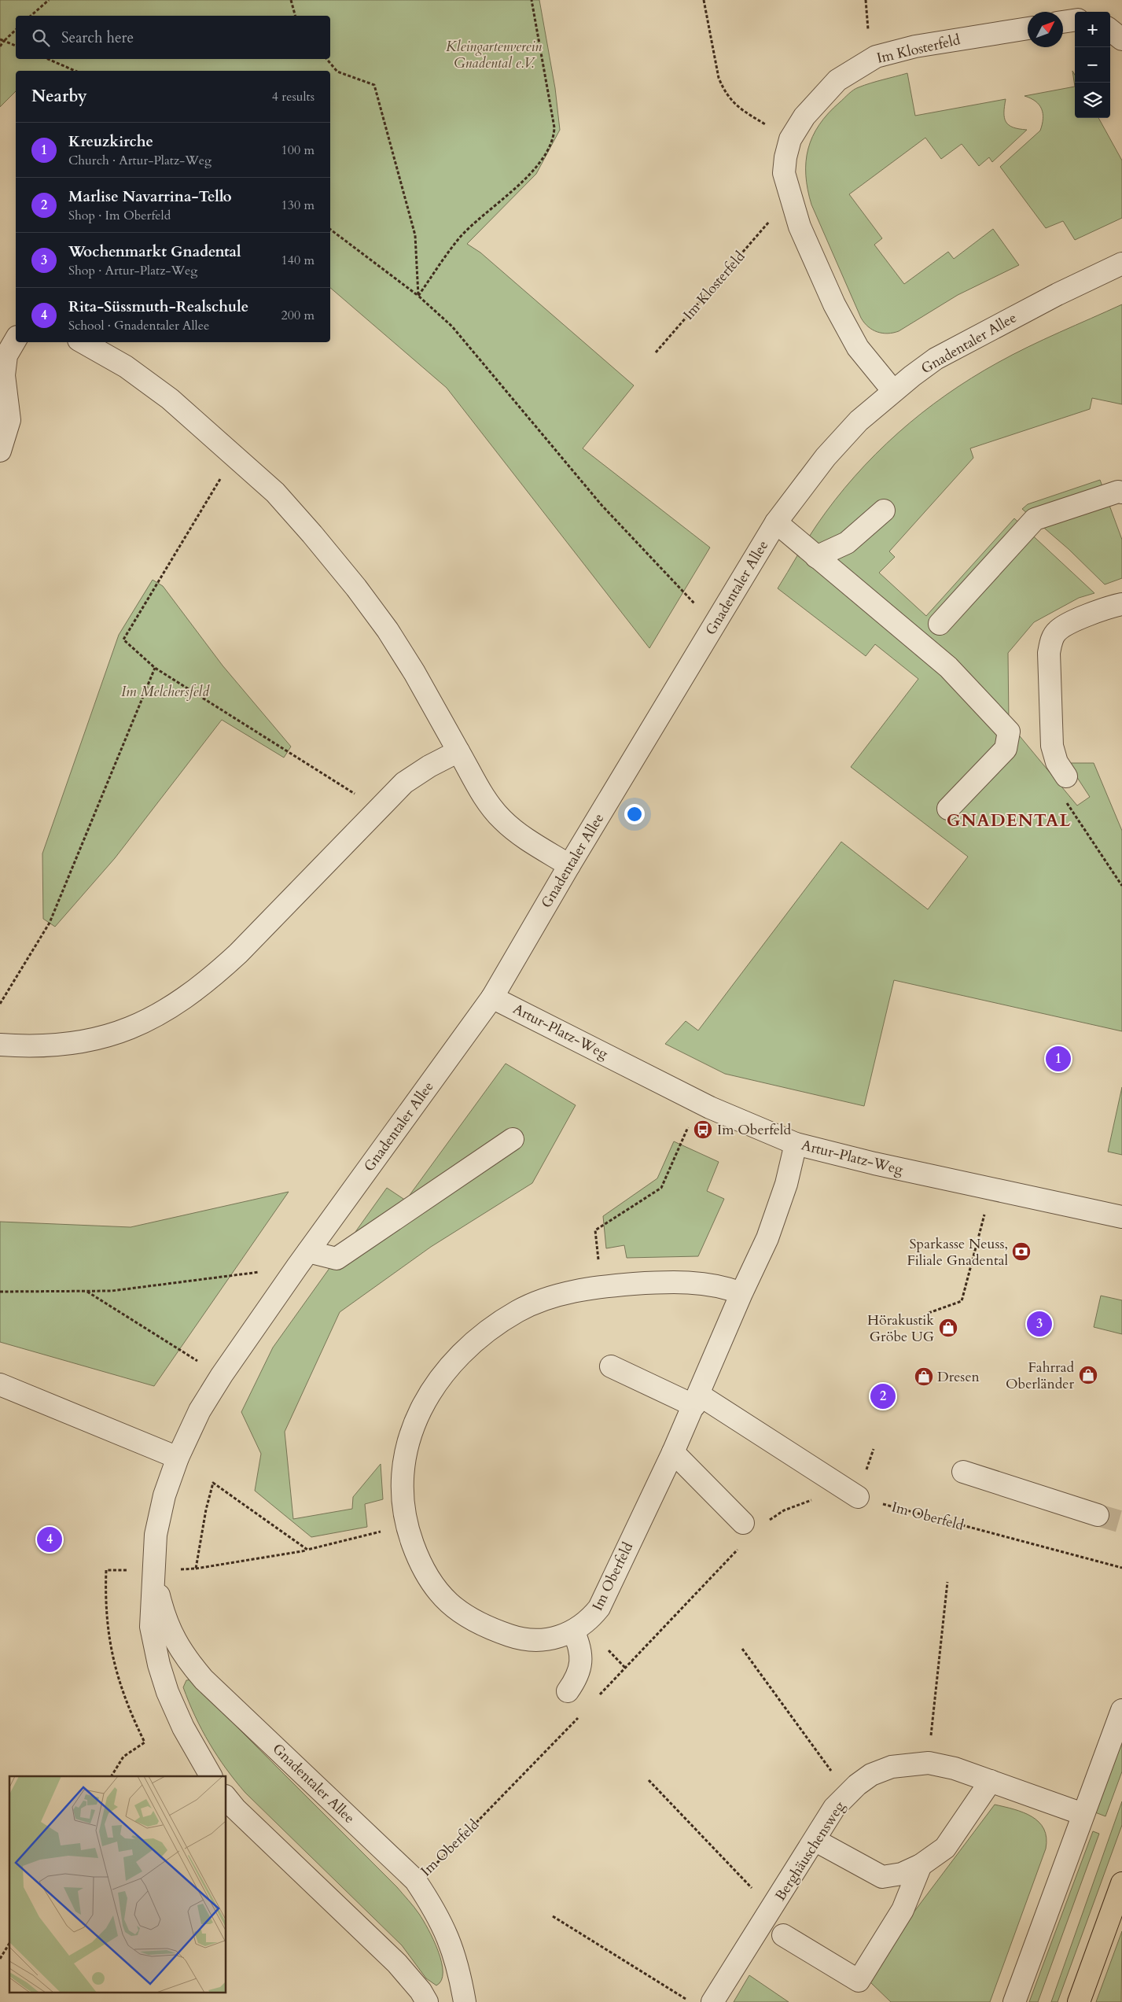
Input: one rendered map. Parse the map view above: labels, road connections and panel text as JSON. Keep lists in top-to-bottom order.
{
  "streets": {
    "street": [
      "Im Klosterfeld",
      "Gnadentaler Allee",
      "Artur-Platz-Weg",
      "Im Oberfeld",
      "Berghäuschensweg"
    ]
  },
  "crossings": [
    ["Im Klosterfeld", "Gnadentaler Allee"],
    ["Gnadentaler Allee", "Artur-Platz-Weg"],
    ["Gnadentaler Allee", "Im Oberfeld"],
    ["Artur-Platz-Weg", "Im Oberfeld"]
  ],
  "districts": ["GNADENTAL"],
  "parks": ["Kleingartenverein Gnadental e.V.", "Im Melchersfeld"],
  "places": {
    "bus stop": ["Im Oberfeld"],
    "bank": ["Sparkasse Neuss, Filiale Gnadental"],
    "shop": ["Hörakustik Gröbe UG", "Fahrrad Oberländer", "Dresen"]
  },
  "north": "top right",
  "page": {
    "map_buttons": ["+", "−"],
    "search": "Search here",
    "heading": ["Nearby", "4 results"],
    "list": [
      {
        "mark": "1",
        "name": "Kreuzkirche",
        "note": "Church · Artur-Platz-Weg",
        "value": "100 m"
      },
      {
        "mark": "2",
        "name": "Marlise Navarrina-Tello",
        "note": "Shop · Im Oberfeld",
        "value": "130 m"
      },
      {
        "mark": "3",
        "name": "Wochenmarkt Gnadental",
        "note": "Shop · Artur-Platz-Weg",
        "value": "140 m"
      },
      {
        "mark": "4",
        "name": "Rita-Süssmuth-Realschule",
        "note": "School · Gnadentaler Allee",
        "value": "200 m"
      }
    ],
    "pins": [
      "1",
      "3",
      "2",
      "4"
    ]
  }
}
